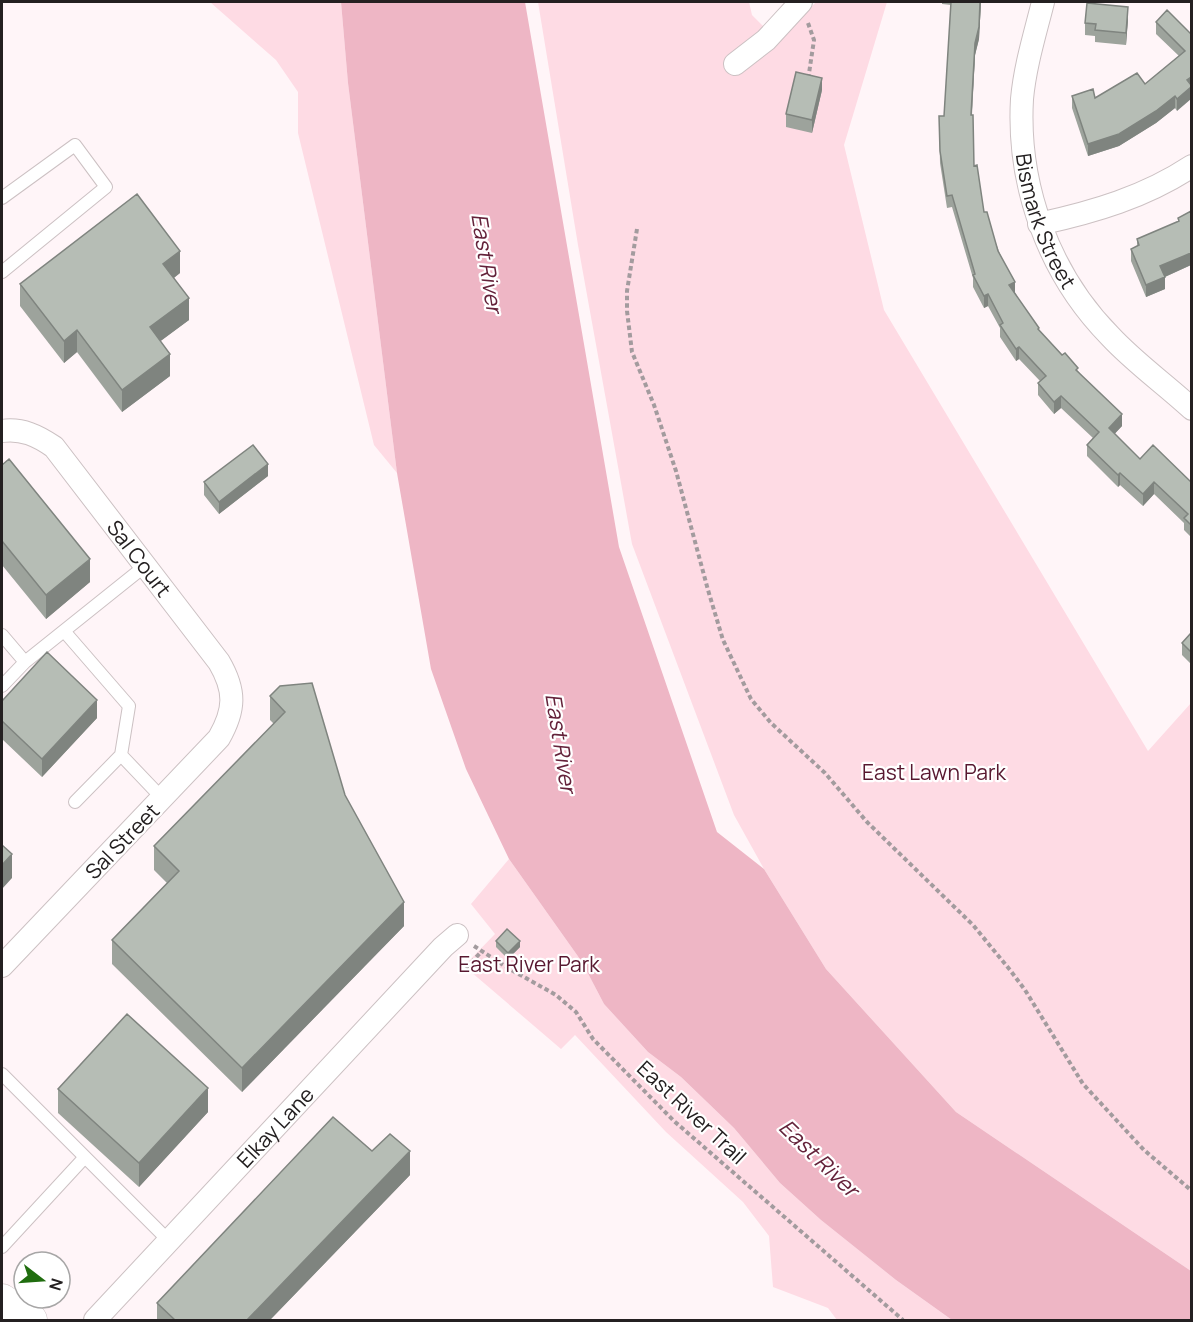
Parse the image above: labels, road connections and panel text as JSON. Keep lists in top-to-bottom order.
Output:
{
  "streets": {
    "street": [
      "Bismark Street",
      "Sal Court",
      "Sal Street",
      "Elkay Lane"
    ],
    "path": ["East River Trail"]
  },
  "crossings": [
    ["Sal Court", "Sal Street"],
    ["East River Trail", "Elkay Lane"]
  ],
  "water": ["East River"],
  "parks": ["East Lawn Park", "East River Park"],
  "north": "right"
}
